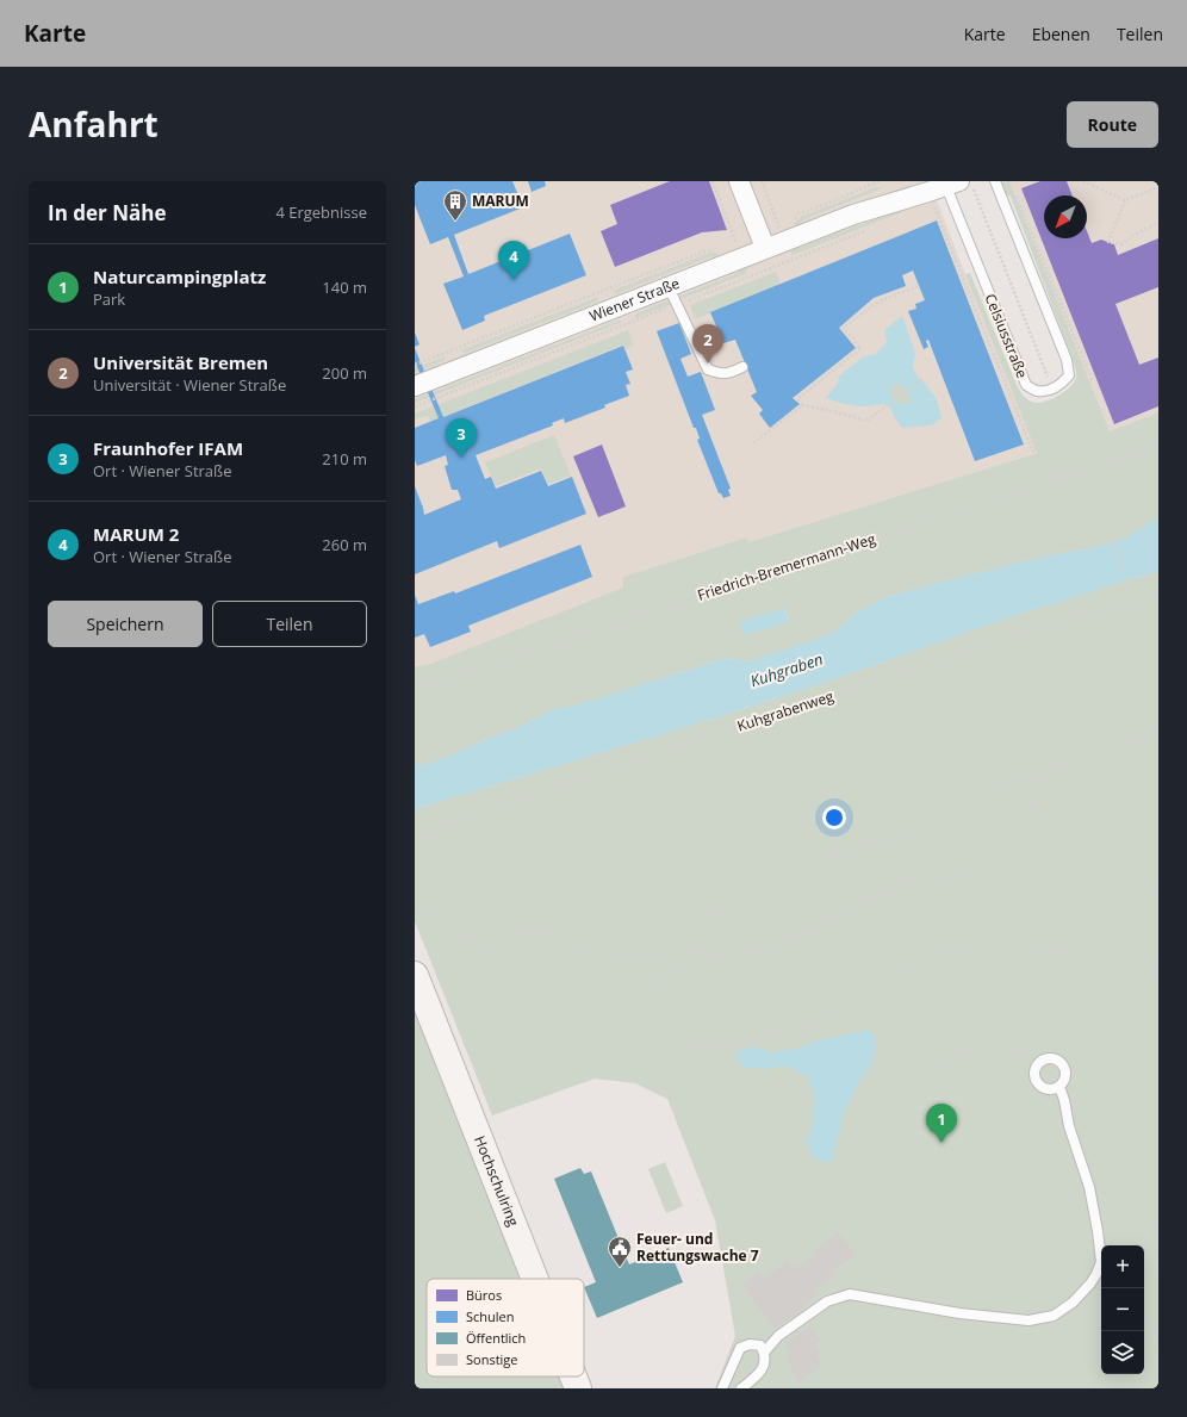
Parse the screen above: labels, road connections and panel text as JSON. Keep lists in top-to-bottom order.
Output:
{
  "streets": {
    "street": ["Wiener Straße", "Hochschulring"],
    "lane": ["Celsiusstraße"],
    "path": ["Friedrich-Bremermann-Weg", "Kuhgrabenweg"]
  },
  "crossings": [
    ["Wiener Straße", "Celsiusstraße"]
  ],
  "water": ["Kuhgraben"],
  "places": {
    "building": ["MARUM"],
    "public building": ["Feuer- und Rettungswache 7"]
  },
  "legend": [
    "Büros",
    "Schulen",
    "Öffentlich",
    "Sonstige"
  ],
  "north": "bottom left",
  "page": {
    "header": "Karte",
    "nav": ["Karte", "Ebenen", "Teilen"],
    "title": "Anfahrt",
    "buttons": [
      "Route",
      ["Speichern", "Teilen"]
    ],
    "heading": ["In der Nähe", "4 Ergebnisse"],
    "pins": [
      "4",
      "2",
      "3",
      "1"
    ],
    "list": [
      {
        "mark": "1",
        "name": "Naturcampingplatz",
        "note": "Park",
        "value": "140 m"
      },
      {
        "mark": "2",
        "name": "Universität Bremen",
        "note": "Universität · Wiener Straße",
        "value": "200 m"
      },
      {
        "mark": "3",
        "name": "Fraunhofer IFAM",
        "note": "Ort · Wiener Straße",
        "value": "210 m"
      },
      {
        "mark": "4",
        "name": "MARUM 2",
        "note": "Ort · Wiener Straße",
        "value": "260 m"
      }
    ],
    "map_buttons": ["+", "−"]
  }
}
